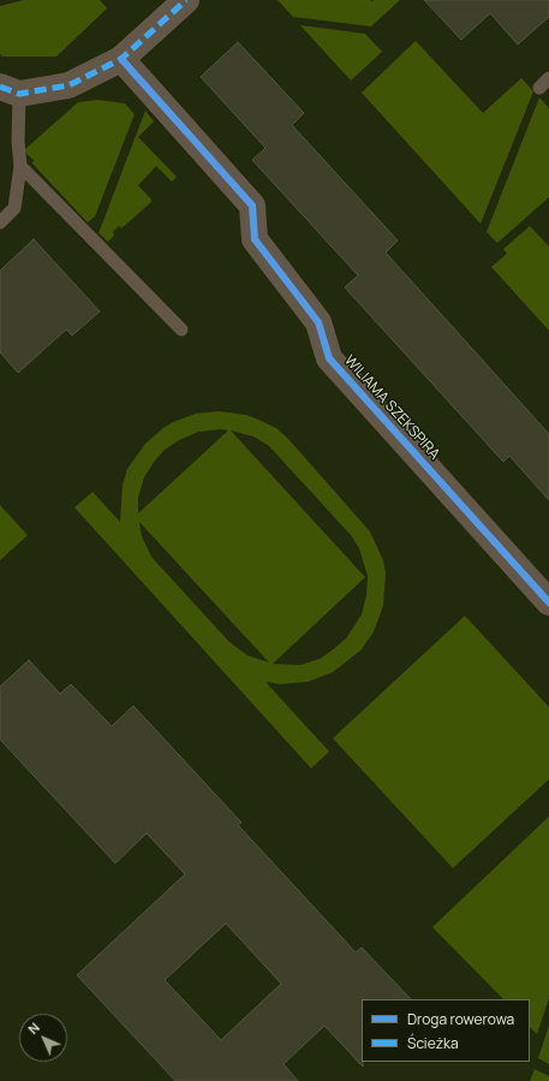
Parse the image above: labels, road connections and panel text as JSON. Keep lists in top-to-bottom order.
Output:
{
  "streets": {
    "street": ["WILIAMA SZEKSPIRA"]
  },
  "legend": ["Droga rowerowa", "Ścieżka"],
  "north": "top left"
}
